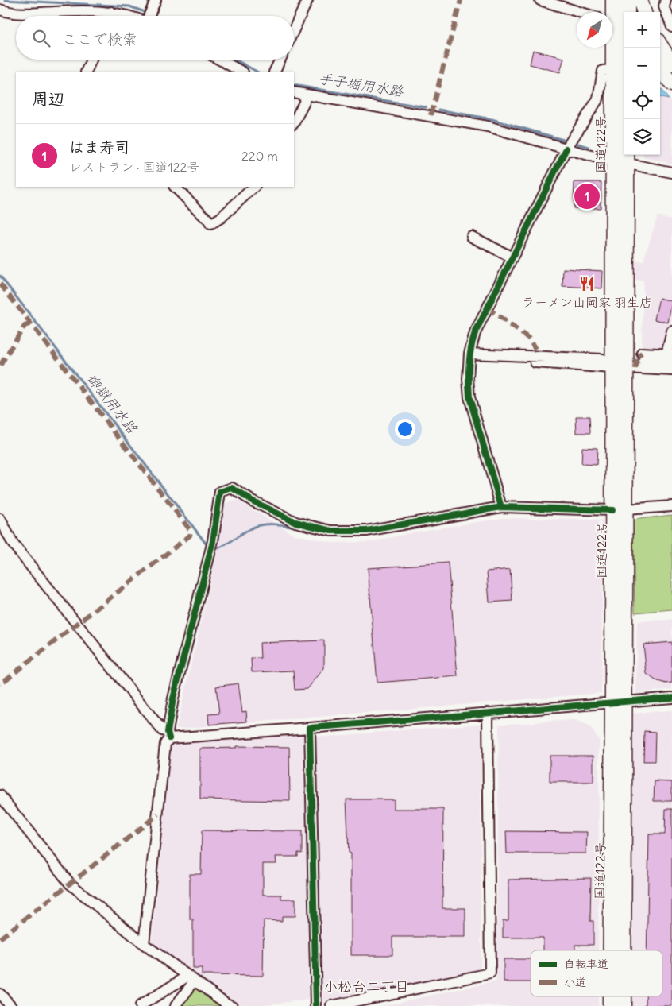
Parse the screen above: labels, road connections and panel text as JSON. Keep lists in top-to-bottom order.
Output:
{
  "streets": {
    "highway": ["国道122号"]
  },
  "districts": ["小松台二丁目"],
  "water": ["手子堀用水路", "御獄用水路"],
  "places": {
    "restaurant": ["ラーメン山岡家 羽生店"]
  },
  "legend": ["自転車道", "小道"],
  "north": "bottom left",
  "page": {
    "map_buttons": ["+", "−"],
    "search": "ここで検索",
    "heading": "周辺",
    "list": [
      {
        "mark": "1",
        "name": "はま寿司",
        "note": "レストラン · 国道122号",
        "value": "220 m"
      }
    ],
    "pins": "1"
  }
}
